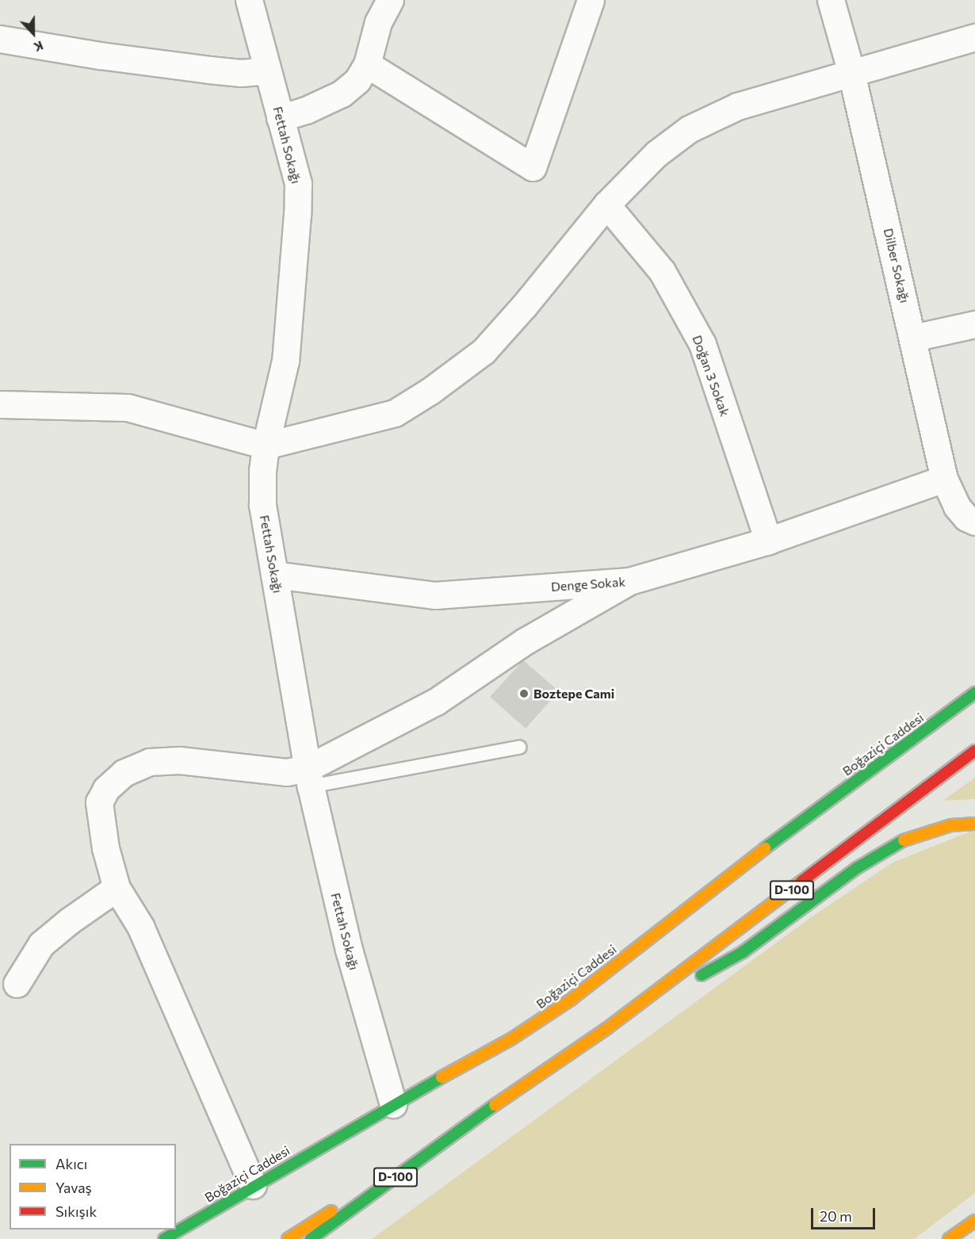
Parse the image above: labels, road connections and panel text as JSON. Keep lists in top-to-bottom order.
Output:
{
  "streets": {
    "main road": ["Boğaziçi Caddesi", "D-100"],
    "street": [
      "Fettah Sokağı",
      "Dilber Sokağı",
      "Doğan 3 Sokak",
      "Denge Sokak"
    ]
  },
  "crossings": [
    ["Fettah Sokağı", "Denge Sokak"],
    ["Fettah Sokağı", "Boğaziçi Caddesi"],
    ["Dilber Sokağı", "Denge Sokak"],
    ["Doğan 3 Sokak", "Denge Sokak"]
  ],
  "places": ["Boztepe Cami"],
  "legend": ["Akıcı", "Yavaş", "Sıkışık"],
  "scale_bar": "20 m",
  "north": "bottom"
}
